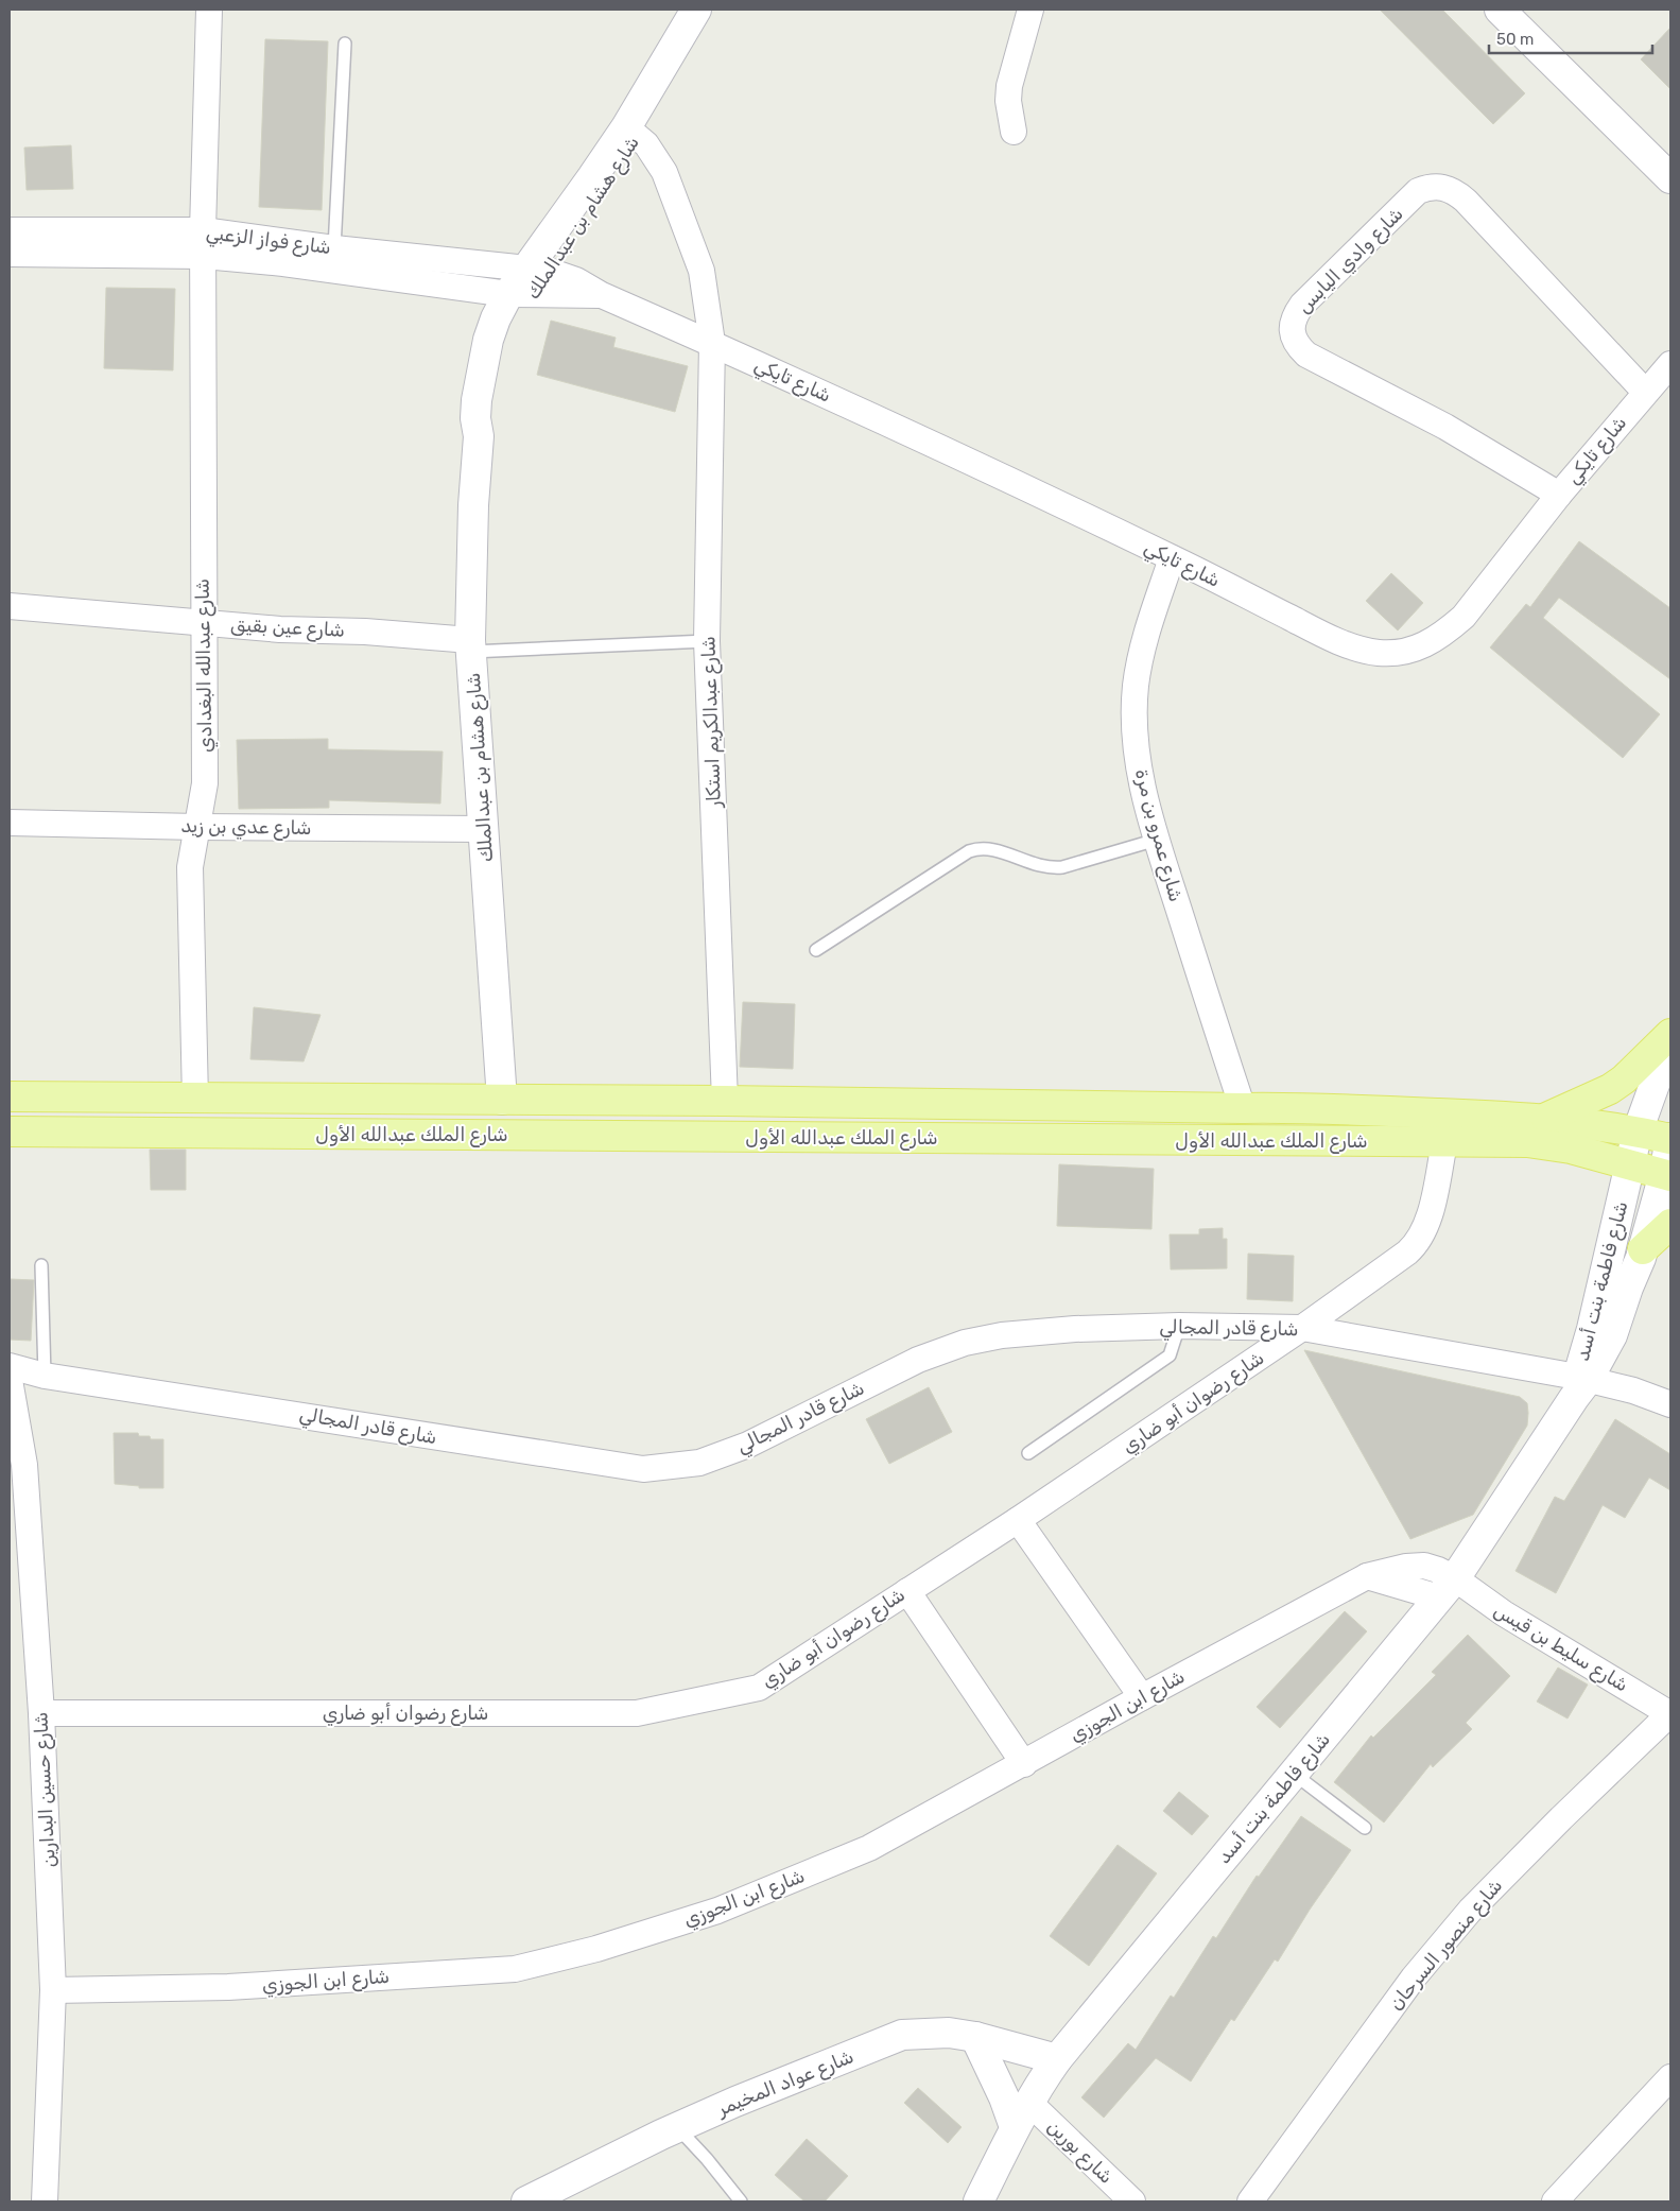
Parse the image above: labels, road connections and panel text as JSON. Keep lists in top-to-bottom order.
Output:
{
  "streets": {
    "main road": ["شارع الملك عبدالله الأول"],
    "street": [
      "شارع هشام بن عبدالملك",
      "شارع فواز الزعبي",
      "شارع وادي اليابس",
      "شارع تايكي",
      "شارع عين بقيق",
      "شارع عبدالله البغدادي",
      "شارع عبدالكريم استكار",
      "شارع عدي بن زيد",
      "شارع عمرو بن مرة",
      "شارع فاطمة بنت أسد",
      "شارع قادر المجالي",
      "شارع رضوان أبو ضاري",
      "شارع سليط بن قيس",
      "شارع ابن الجوزي",
      "شارع حسين البدارين",
      "شارع منصور السرحان",
      "شارع عواد المخيمر",
      "شارع بورين"
    ]
  },
  "crossings": [
    ["شارع هشام بن عبدالملك", "شارع فواز الزعبي"],
    ["شارع هشام بن عبدالملك", "شارع تايكي"],
    ["شارع هشام بن عبدالملك", "شارع عين بقيق"],
    ["شارع هشام بن عبدالملك", "شارع عبدالكريم استكار"],
    ["شارع هشام بن عبدالملك", "شارع عدي بن زيد"],
    ["شارع هشام بن عبدالملك", "شارع الملك عبدالله الأول"],
    ["شارع فواز الزعبي", "شارع تايكي"],
    ["شارع فواز الزعبي", "شارع عبدالله البغدادي"],
    ["شارع وادي اليابس", "شارع تايكي"],
    ["شارع تايكي", "شارع عبدالكريم استكار"],
    ["شارع تايكي", "شارع عمرو بن مرة"],
    ["شارع عين بقيق", "شارع عبدالله البغدادي"],
    ["شارع عبدالله البغدادي", "شارع عدي بن زيد"],
    ["شارع عبدالله البغدادي", "شارع الملك عبدالله الأول"],
    ["شارع عبدالكريم استكار", "شارع الملك عبدالله الأول"],
    ["شارع عمرو بن مرة", "شارع الملك عبدالله الأول"],
    ["شارع الملك عبدالله الأول", "شارع فاطمة بنت أسد"],
    ["شارع الملك عبدالله الأول", "شارع رضوان أبو ضاري"],
    ["شارع فاطمة بنت أسد", "شارع قادر المجالي"],
    ["شارع فاطمة بنت أسد", "شارع سليط بن قيس"],
    ["شارع فاطمة بنت أسد", "شارع ابن الجوزي"],
    ["شارع فاطمة بنت أسد", "شارع عواد المخيمر"],
    ["شارع فاطمة بنت أسد", "شارع بورين"],
    ["شارع قادر المجالي", "شارع رضوان أبو ضاري"],
    ["شارع رضوان أبو ضاري", "شارع حسين البدارين"],
    ["شارع سليط بن قيس", "شارع ابن الجوزي"],
    ["شارع سليط بن قيس", "شارع منصور السرحان"],
    ["شارع ابن الجوزي", "شارع حسين البدارين"]
  ],
  "scale_bar": "50 m"
}
